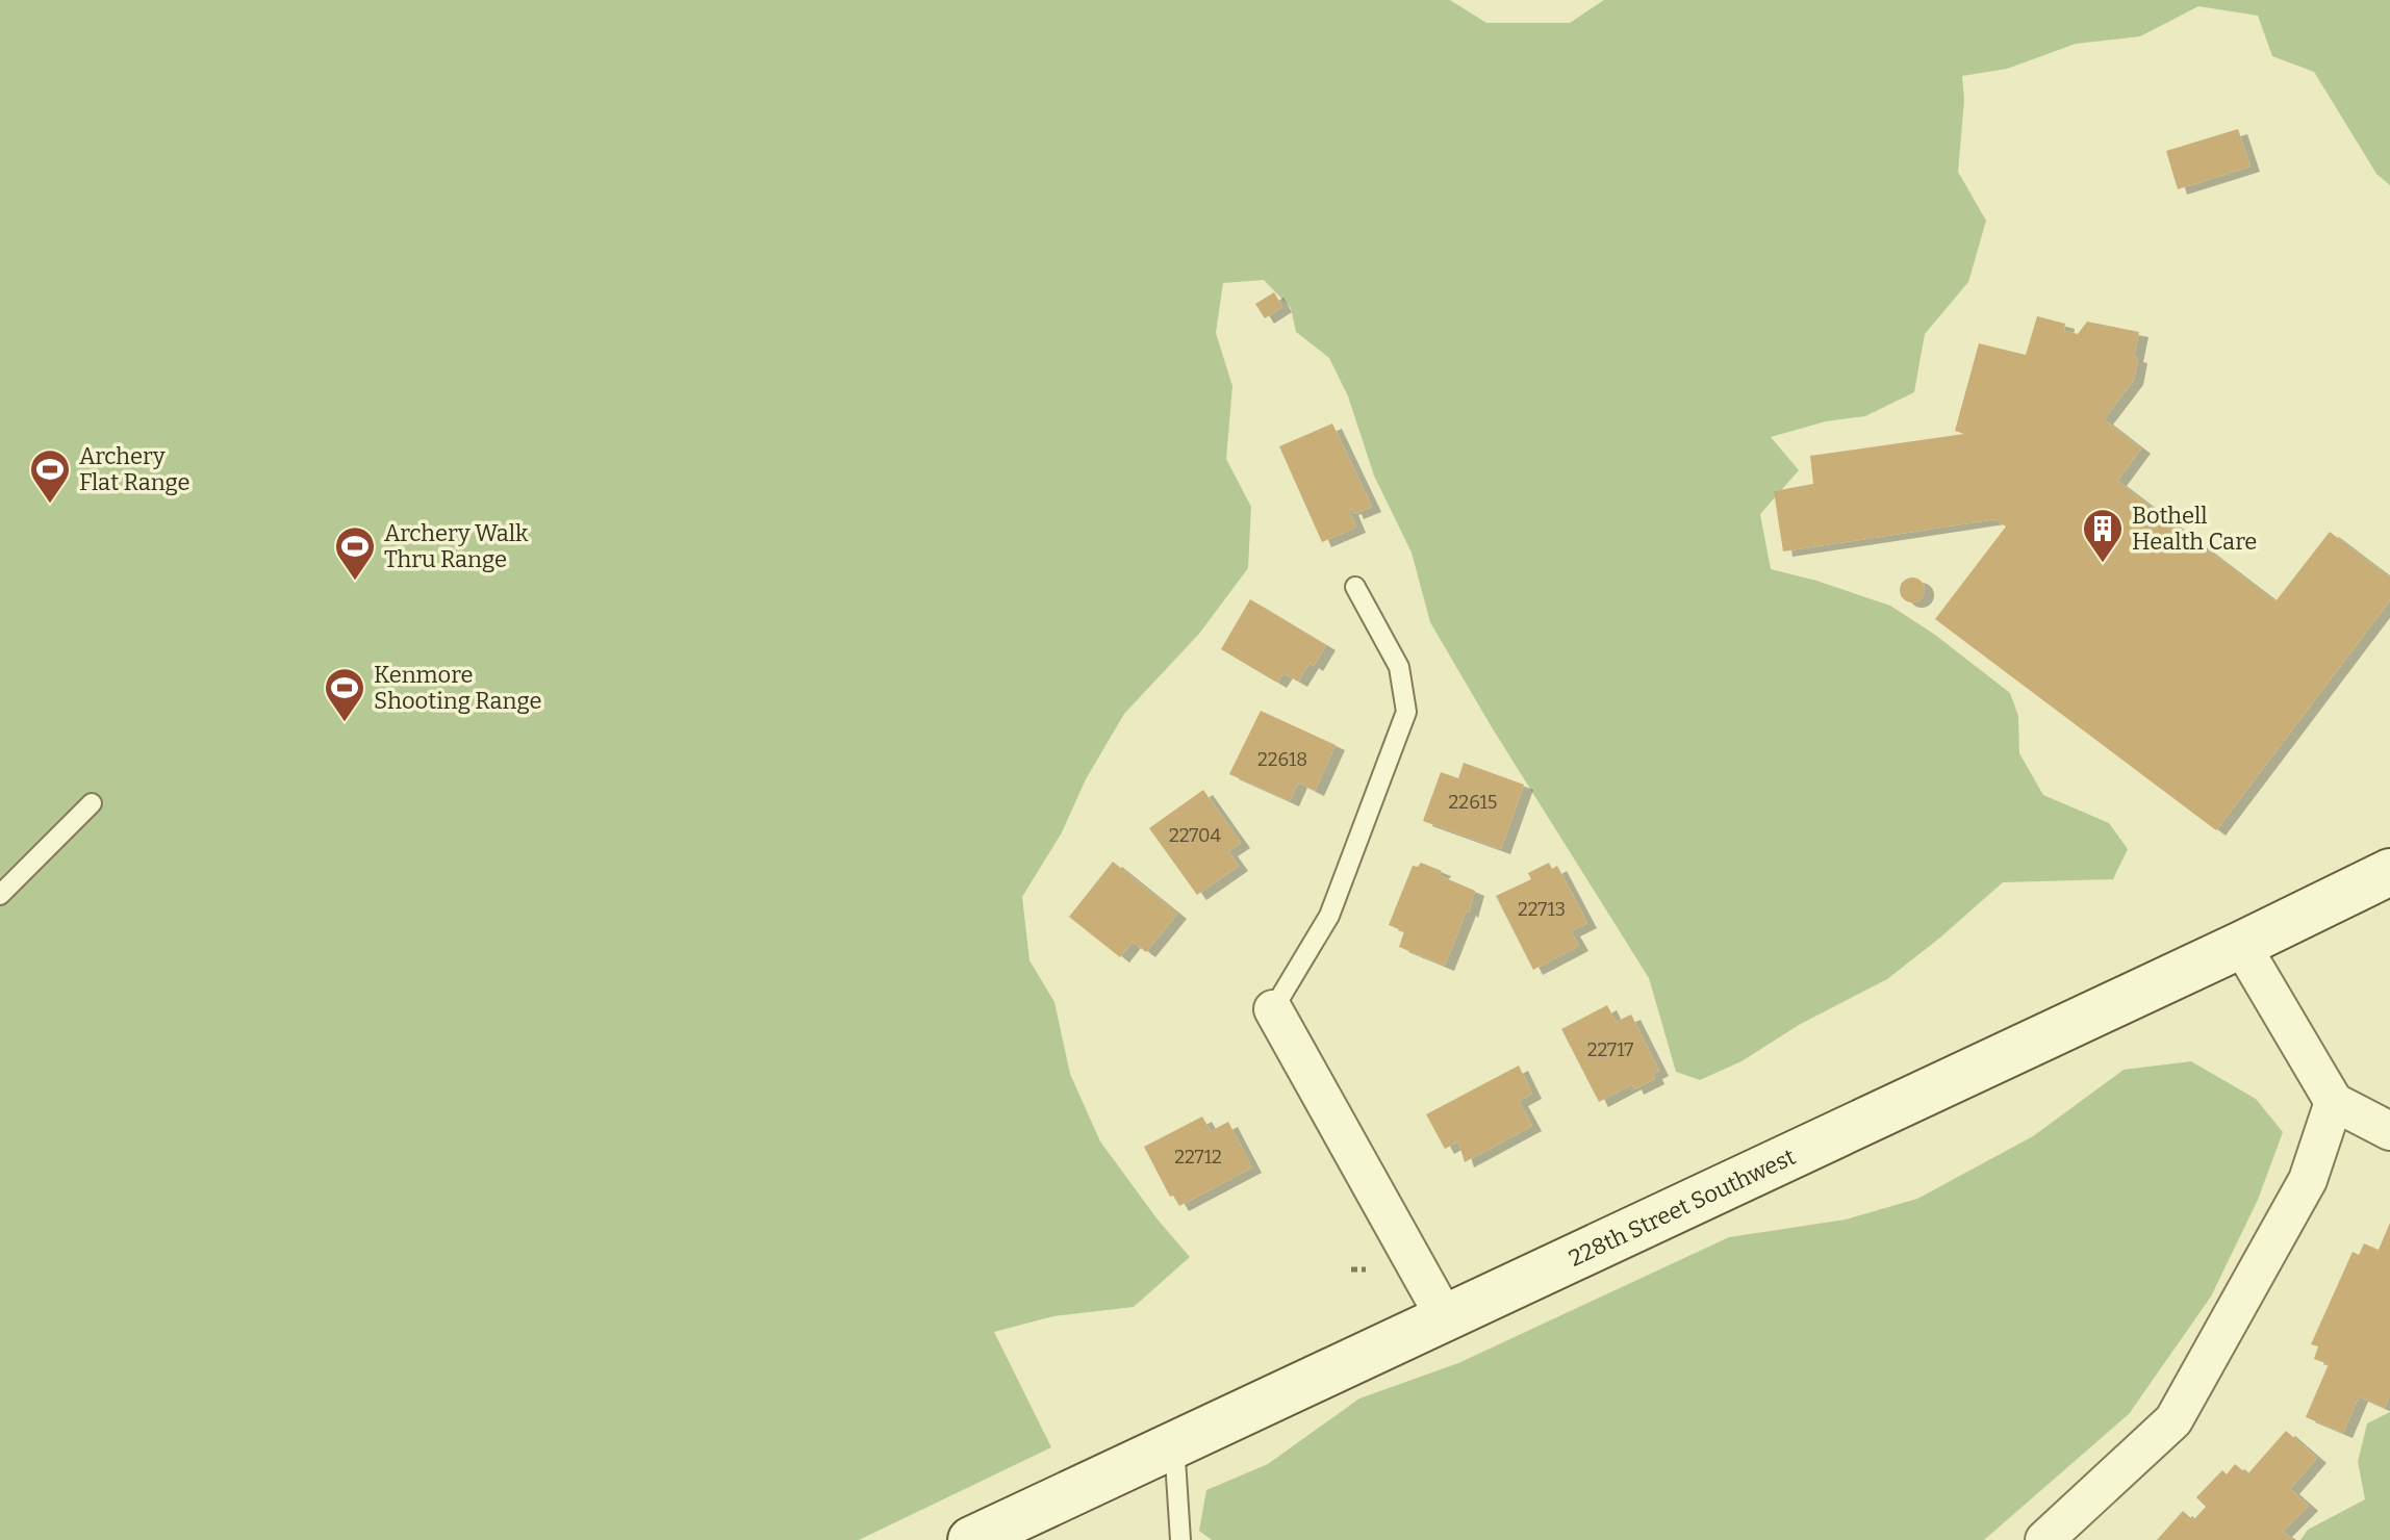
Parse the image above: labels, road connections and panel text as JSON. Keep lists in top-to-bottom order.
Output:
{
  "streets": {
    "main road": ["228th Street Southwest"]
  },
  "places": {
    "sports": ["Archery Flat Range", "Archery Walk Thru Range", "Kenmore Shooting Range"],
    "building": ["Bothell Health Care"]
  },
  "house_numbers": [
    "22618",
    "22615",
    "22704",
    "22713",
    "22717",
    "22712"
  ]
}
